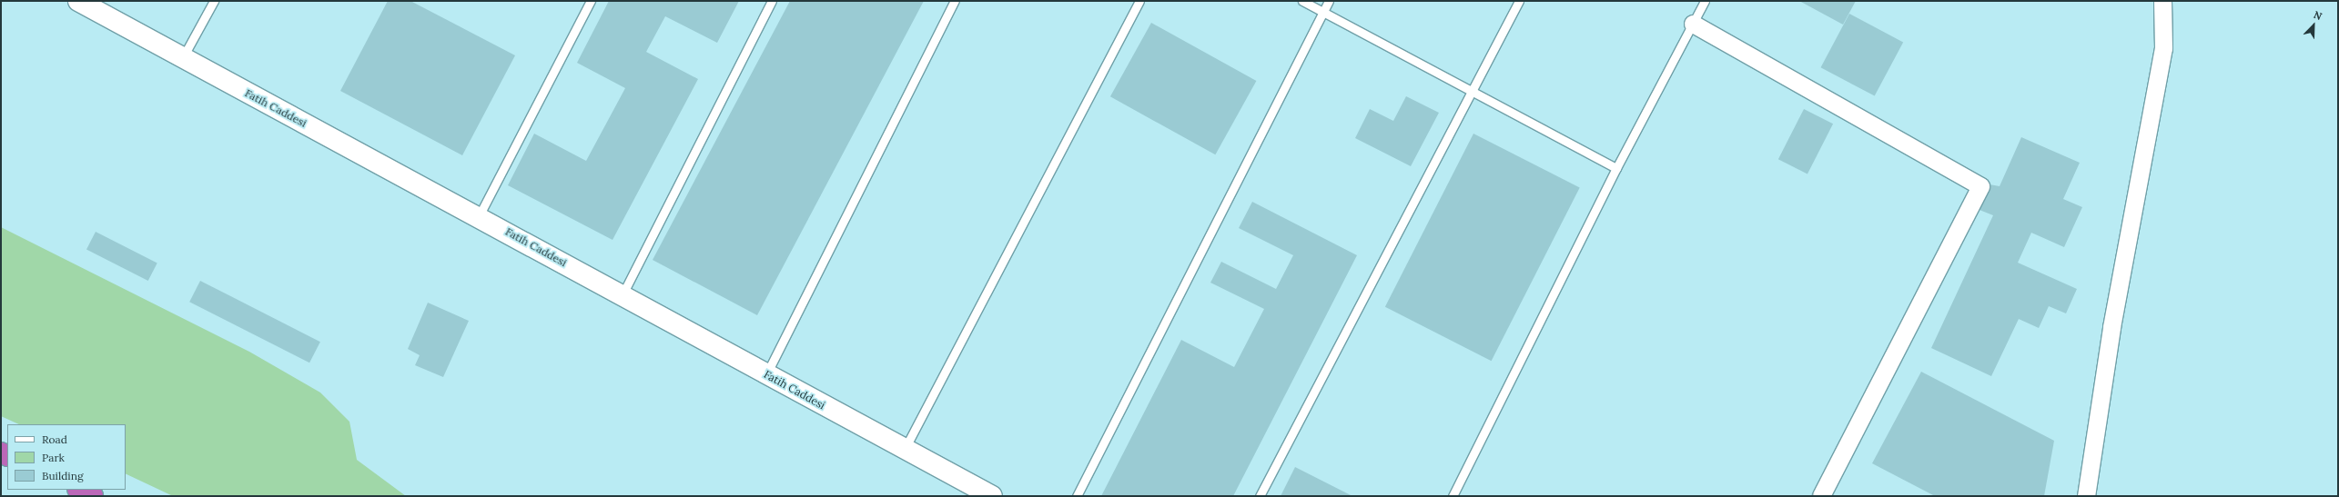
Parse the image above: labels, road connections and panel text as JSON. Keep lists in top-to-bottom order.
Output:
{
  "streets": {
    "street": ["Fatih Caddesi"]
  },
  "legend": ["Road", "Park", "Building"],
  "north": "top right"
}
